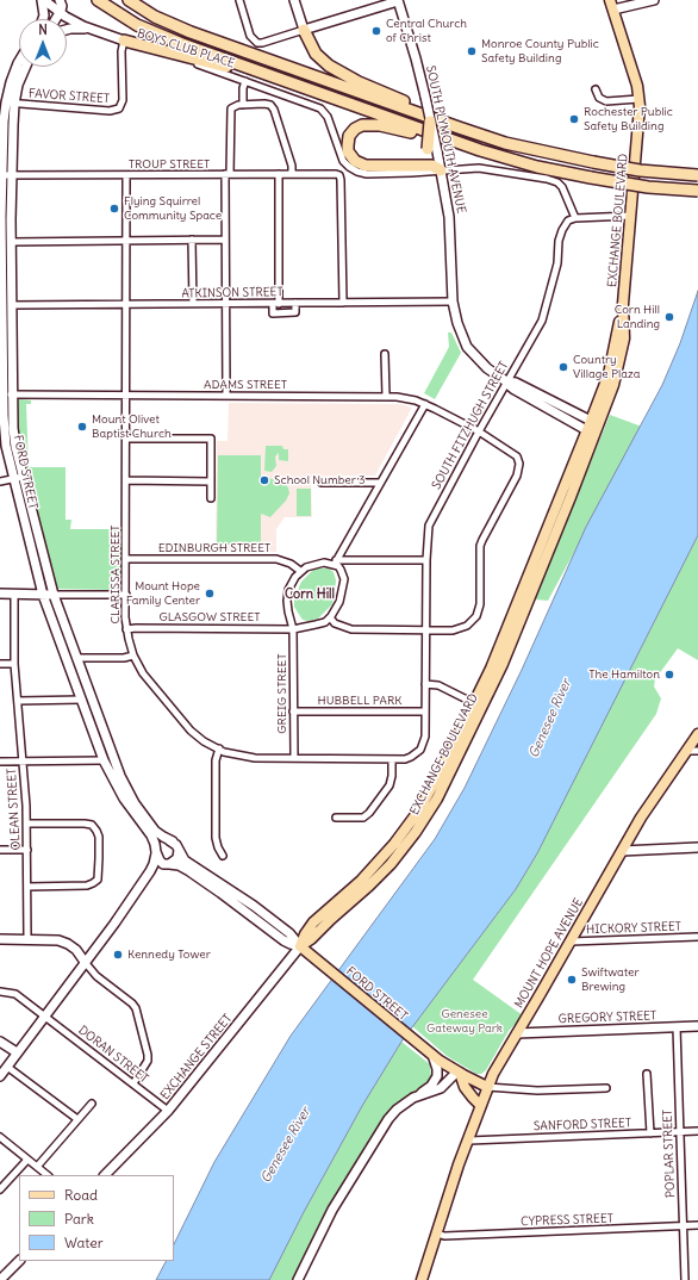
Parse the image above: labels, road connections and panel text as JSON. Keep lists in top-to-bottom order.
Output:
{
  "streets": {
    "main road": [
      "BOYS CLUB PLACE",
      "SOUTH PLYMOUTH AVENUE",
      "EXCHANGE BOULEVARD",
      "FORD STREET",
      "MOUNT HOPE AVENUE",
      "GREGORY STREET",
      "EXCHANGE STREET"
    ],
    "street": [
      "FAVOR STREET",
      "TROUP STREET",
      "ATKINSON STREET",
      "ADAMS STREET",
      "SOUTH FITZHUGH STREET",
      "EDINBURGH STREET",
      "CLARISSA STREET",
      "GLASGOW STREET",
      "GREIG STREET",
      "HUBBELL PARK",
      "OLEAN STREET",
      "HICKORY STREET",
      "DORAN STREET",
      "SANFORD STREET",
      "POPLAR STREET",
      "CYPRESS STREET"
    ]
  },
  "crossings": [
    ["BOYS CLUB PLACE", "FAVOR STREET"],
    ["BOYS CLUB PLACE", "SOUTH PLYMOUTH AVENUE"],
    ["FAVOR STREET", "FORD STREET"],
    ["SOUTH PLYMOUTH AVENUE", "EXCHANGE BOULEVARD"],
    ["SOUTH PLYMOUTH AVENUE", "ATKINSON STREET"],
    ["SOUTH PLYMOUTH AVENUE", "SOUTH FITZHUGH STREET"],
    ["TROUP STREET", "ATKINSON STREET"],
    ["TROUP STREET", "FORD STREET"],
    ["TROUP STREET", "CLARISSA STREET"],
    ["EXCHANGE BOULEVARD", "FORD STREET"],
    ["EXCHANGE BOULEVARD", "EXCHANGE STREET"],
    ["ATKINSON STREET", "FORD STREET"],
    ["ATKINSON STREET", "CLARISSA STREET"],
    ["ADAMS STREET", "SOUTH FITZHUGH STREET"],
    ["ADAMS STREET", "FORD STREET"],
    ["ADAMS STREET", "CLARISSA STREET"],
    ["SOUTH FITZHUGH STREET", "CLARISSA STREET"],
    ["SOUTH FITZHUGH STREET", "HUBBELL PARK"],
    ["FORD STREET", "MOUNT HOPE AVENUE"],
    ["FORD STREET", "EXCHANGE STREET"],
    ["EDINBURGH STREET", "CLARISSA STREET"],
    ["EDINBURGH STREET", "GLASGOW STREET"],
    ["EDINBURGH STREET", "GREIG STREET"],
    ["CLARISSA STREET", "GLASGOW STREET"],
    ["CLARISSA STREET", "GREIG STREET"],
    ["CLARISSA STREET", "HUBBELL PARK"],
    ["GLASGOW STREET", "GREIG STREET"],
    ["GREIG STREET", "HUBBELL PARK"],
    ["HICKORY STREET", "MOUNT HOPE AVENUE"],
    ["MOUNT HOPE AVENUE", "GREGORY STREET"],
    ["MOUNT HOPE AVENUE", "SANFORD STREET"],
    ["MOUNT HOPE AVENUE", "CYPRESS STREET"],
    ["GREGORY STREET", "POPLAR STREET"],
    ["DORAN STREET", "EXCHANGE STREET"],
    ["SANFORD STREET", "POPLAR STREET"],
    ["POPLAR STREET", "CYPRESS STREET"]
  ],
  "districts": ["Corn Hill"],
  "water": ["Genesee River"],
  "parks": ["Genesee Gateway Park"],
  "places": [
    "Central Church of Christ",
    "Monroe County Public Safety Building",
    "Rochester Public Safety Building",
    "Flying Squirrel Community Space",
    "Corn Hill Landing",
    "Country Village Plaza",
    "Mount Olivet Baptist Church",
    "School Number 3",
    "Mount Hope Family Center",
    "The Hamilton",
    "Kennedy Tower",
    "Swiftwater Brewing"
  ],
  "legend": ["Road", "Park", "Water"],
  "north": "top"
}
